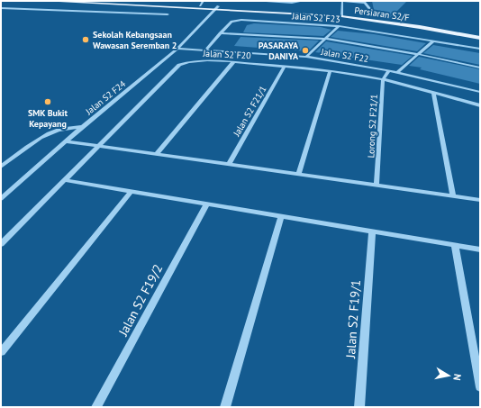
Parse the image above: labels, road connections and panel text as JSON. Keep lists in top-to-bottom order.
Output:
{
  "streets": {
    "main road": ["Persiaran S2/F"],
    "street": [
      "Jalan S2 F23",
      "Jalan S2 F20",
      "Jalan S2 F22",
      "Jalan S2 F24",
      "Jalan S2 F21/1",
      "Lorong S2 F21/1",
      "Jalan S2 F19/2",
      "Jalan S2 F19/1"
    ]
  },
  "crossings": [
    ["Persiaran S2/F", "Jalan S2 F24"],
    ["Jalan S2 F23", "Jalan S2 F22"],
    ["Jalan S2 F20", "Jalan S2 F21/1"],
    ["Jalan S2 F20", "Lorong S2 F21/1"],
    ["Jalan S2 F22", "Jalan S2 F24"],
    ["Jalan S2 F22", "Lorong S2 F21/1"]
  ],
  "places": ["Sekolah Kebangsaan Wawasan Seremban 2", "PASARAYA DANIYA", "SMK Bukit Kepayang"],
  "north": "right"
}
